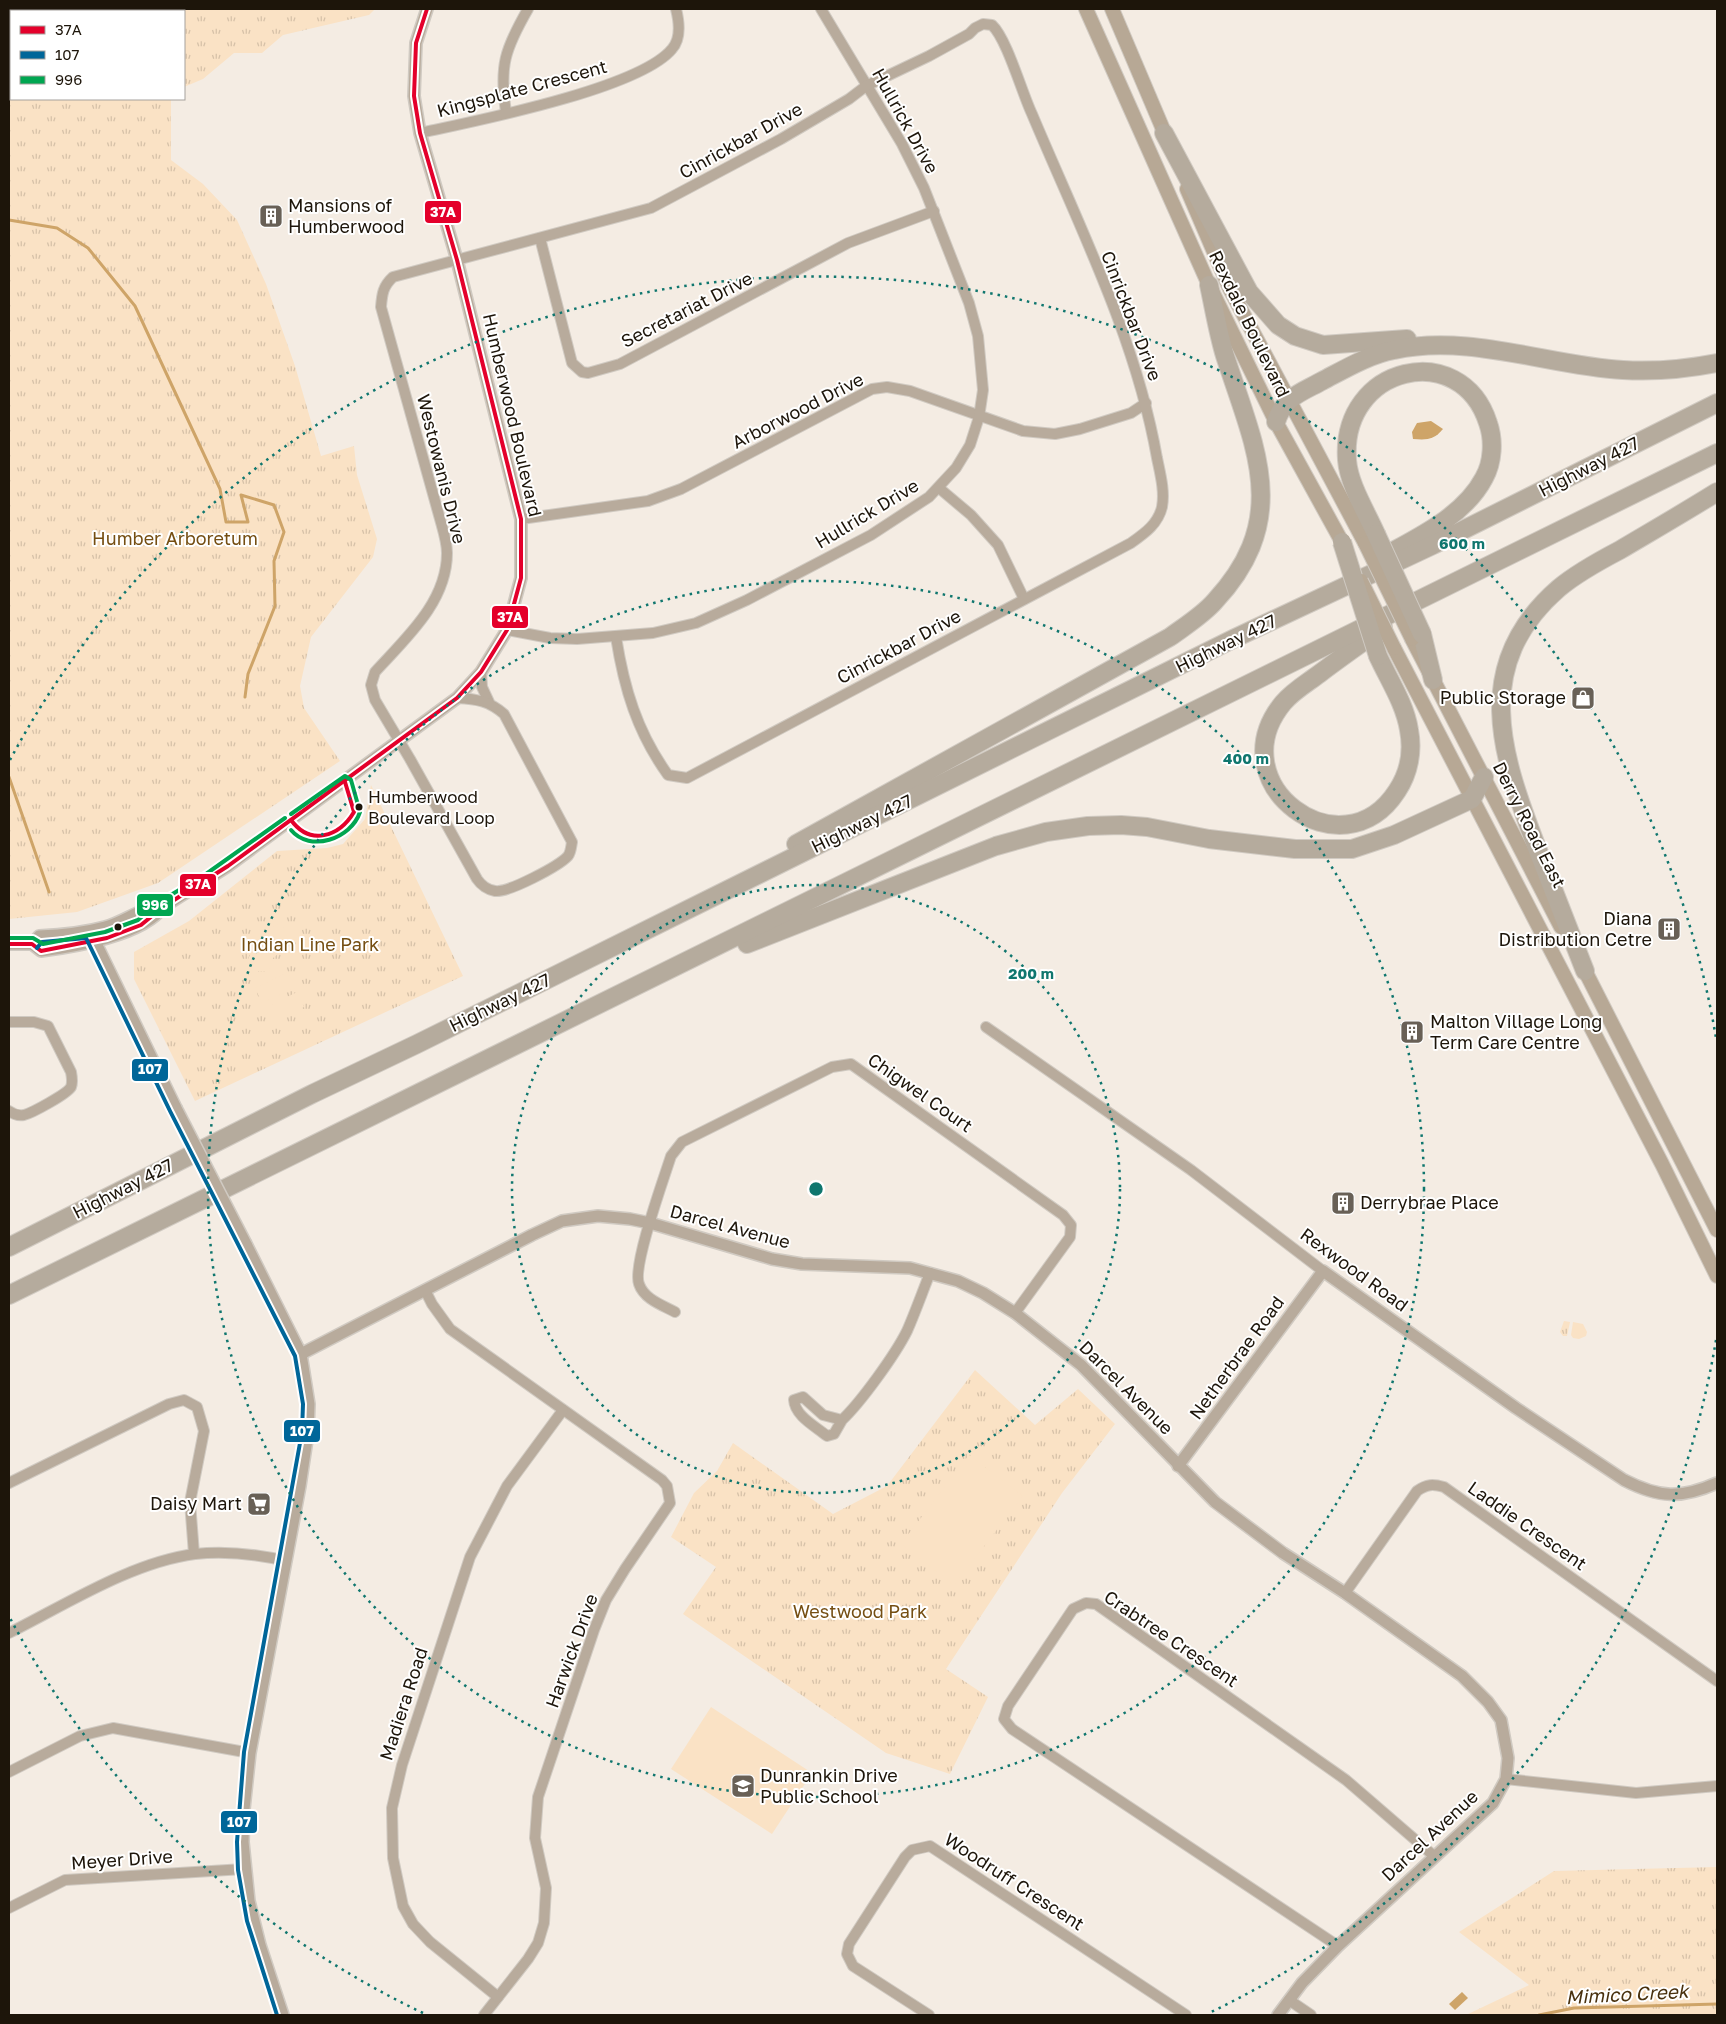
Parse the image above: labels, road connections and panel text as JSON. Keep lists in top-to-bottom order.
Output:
{
  "streets": {
    "highway": ["Highway 427"],
    "main road": ["Rexdale Boulevard", "Derry Road East"],
    "street": [
      "Kingsplate Crescent",
      "Hullrick Drive",
      "Cinrickbar Drive",
      "Secretariat Drive",
      "Arborwood Drive",
      "Humberwood Boulevard",
      "Westowanis Drive",
      "Chigwel Court",
      "Darcel Avenue",
      "Rexwood Road",
      "Netherbrae Road",
      "Laddie Crescent",
      "Crabtree Crescent",
      "Harwick Drive",
      "Madiera Road",
      "Meyer Drive",
      "Woodruff Crescent"
    ]
  },
  "crossings": [
    ["Kingsplate Crescent", "Humberwood Boulevard"],
    ["Hullrick Drive", "Cinrickbar Drive"],
    ["Hullrick Drive", "Secretariat Drive"],
    ["Hullrick Drive", "Arborwood Drive"],
    ["Hullrick Drive", "Humberwood Boulevard"],
    ["Cinrickbar Drive", "Secretariat Drive"],
    ["Cinrickbar Drive", "Arborwood Drive"],
    ["Cinrickbar Drive", "Humberwood Boulevard"],
    ["Cinrickbar Drive", "Westowanis Drive"],
    ["Arborwood Drive", "Humberwood Boulevard"],
    ["Humberwood Boulevard", "Westowanis Drive"],
    ["Chigwel Court", "Darcel Avenue"],
    ["Darcel Avenue", "Netherbrae Road"],
    ["Darcel Avenue", "Laddie Crescent"],
    ["Darcel Avenue", "Crabtree Crescent"],
    ["Darcel Avenue", "Harwick Drive"],
    ["Rexwood Road", "Netherbrae Road"],
    ["Harwick Drive", "Madiera Road"]
  ],
  "water": ["Mimico Creek"],
  "parks": ["Humber Arboretum", "Indian Line Park", "Westwood Park"],
  "places": {
    "building": [
      "Mansions of Humberwood",
      "Diana Distribution Cetre",
      "Malton Village Long Term Care Centre",
      "Derrybrae Place"
    ],
    "shop": ["Public Storage"],
    "other": ["Humberwood Boulevard Loop"],
    "supermarket": ["Daisy Mart"],
    "school or university": ["Dunrankin Drive Public School"]
  },
  "lines": ["transit line 37A", "transit line 996", "transit line 107"],
  "legend": ["37A", "107", "996"],
  "rings": ["600 m", "400 m", "200 m"]
}
